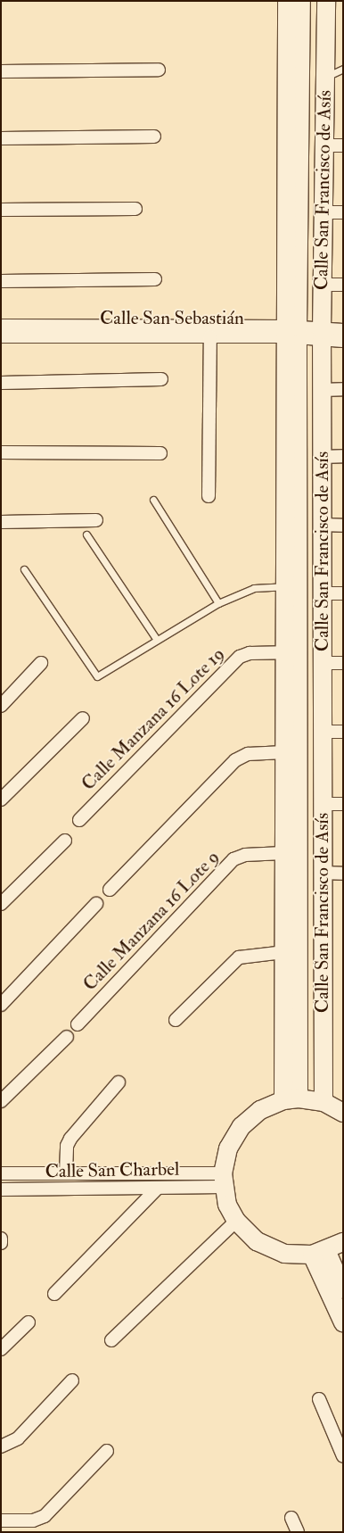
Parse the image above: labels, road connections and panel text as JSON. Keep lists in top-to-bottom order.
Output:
{
  "streets": {
    "street": [
      "Calle San Francisco de Asís",
      "Calle San Sebastián",
      "Calle Manzana 16 Lote 19",
      "Calle Manzana 16 Lote 9",
      "Calle San Charbel"
    ]
  },
  "crossings": [
    ["Calle San Francisco de Asís", "Calle San Sebastián"],
    ["Calle San Francisco de Asís", "Calle Manzana 16 Lote 19"],
    ["Calle San Francisco de Asís", "Calle Manzana 16 Lote 9"]
  ]
}
